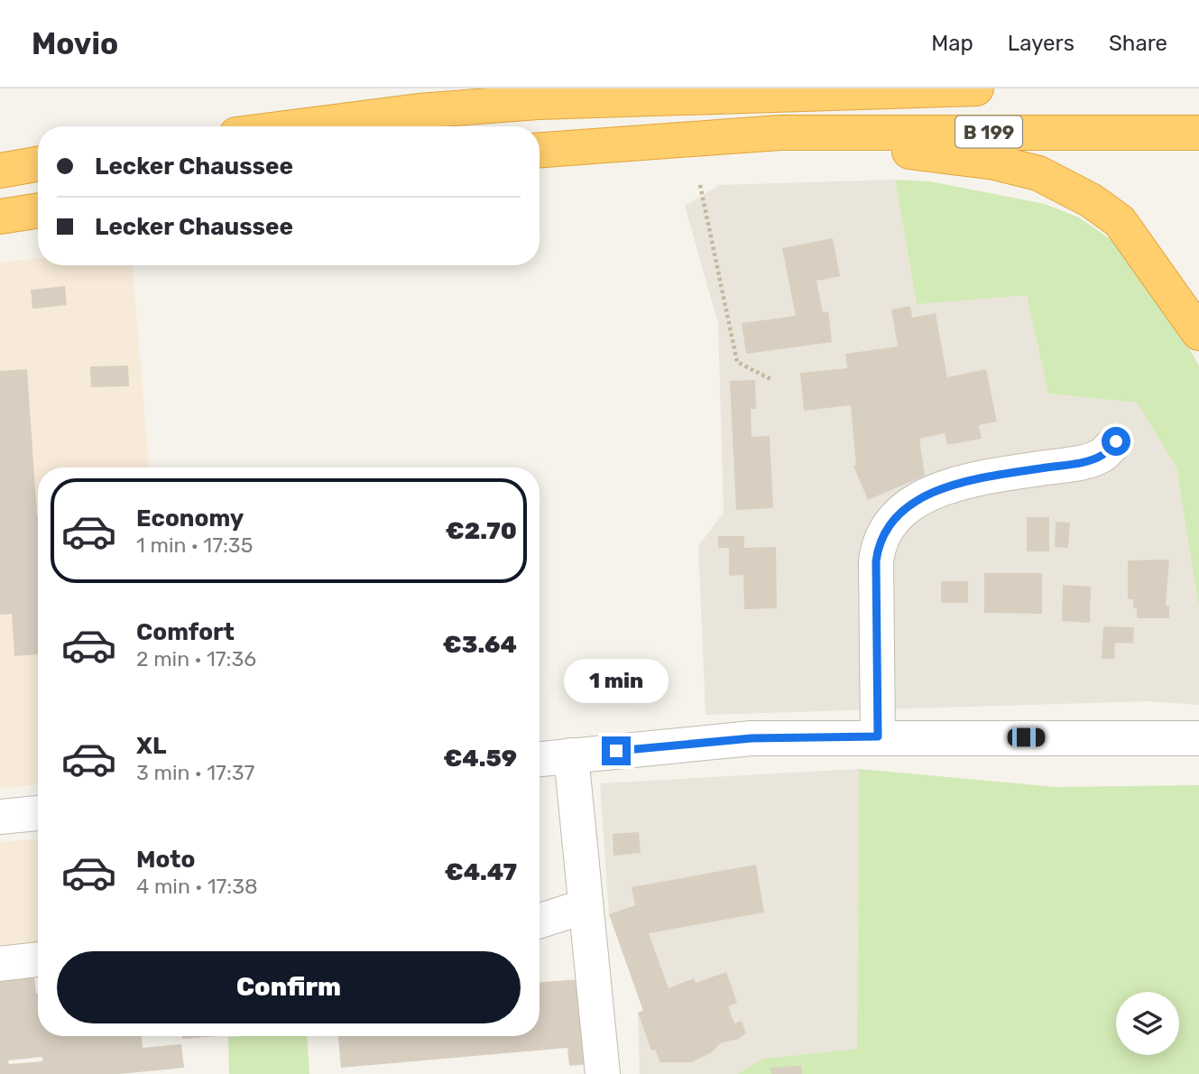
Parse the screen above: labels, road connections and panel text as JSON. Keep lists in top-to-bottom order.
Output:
{
  "streets": {
    "highway": ["B 199"]
  },
  "page": {
    "header": "Movio",
    "nav": ["Map", "Layers", "Share"],
    "banner": ["Lecker Chaussee", "Lecker Chaussee"],
    "list": [
      {
        "name": "Economy",
        "note": "1 min · 17:35",
        "value": "€2.70"
      },
      {
        "name": "Comfort",
        "note": "2 min · 17:36",
        "value": "€3.64"
      },
      {
        "name": "XL",
        "note": "3 min · 17:37",
        "value": "€4.59"
      },
      {
        "name": "Moto",
        "note": "4 min · 17:38",
        "value": "€4.47"
      }
    ],
    "bubble": "1 min",
    "buttons": "Confirm"
  }
}
